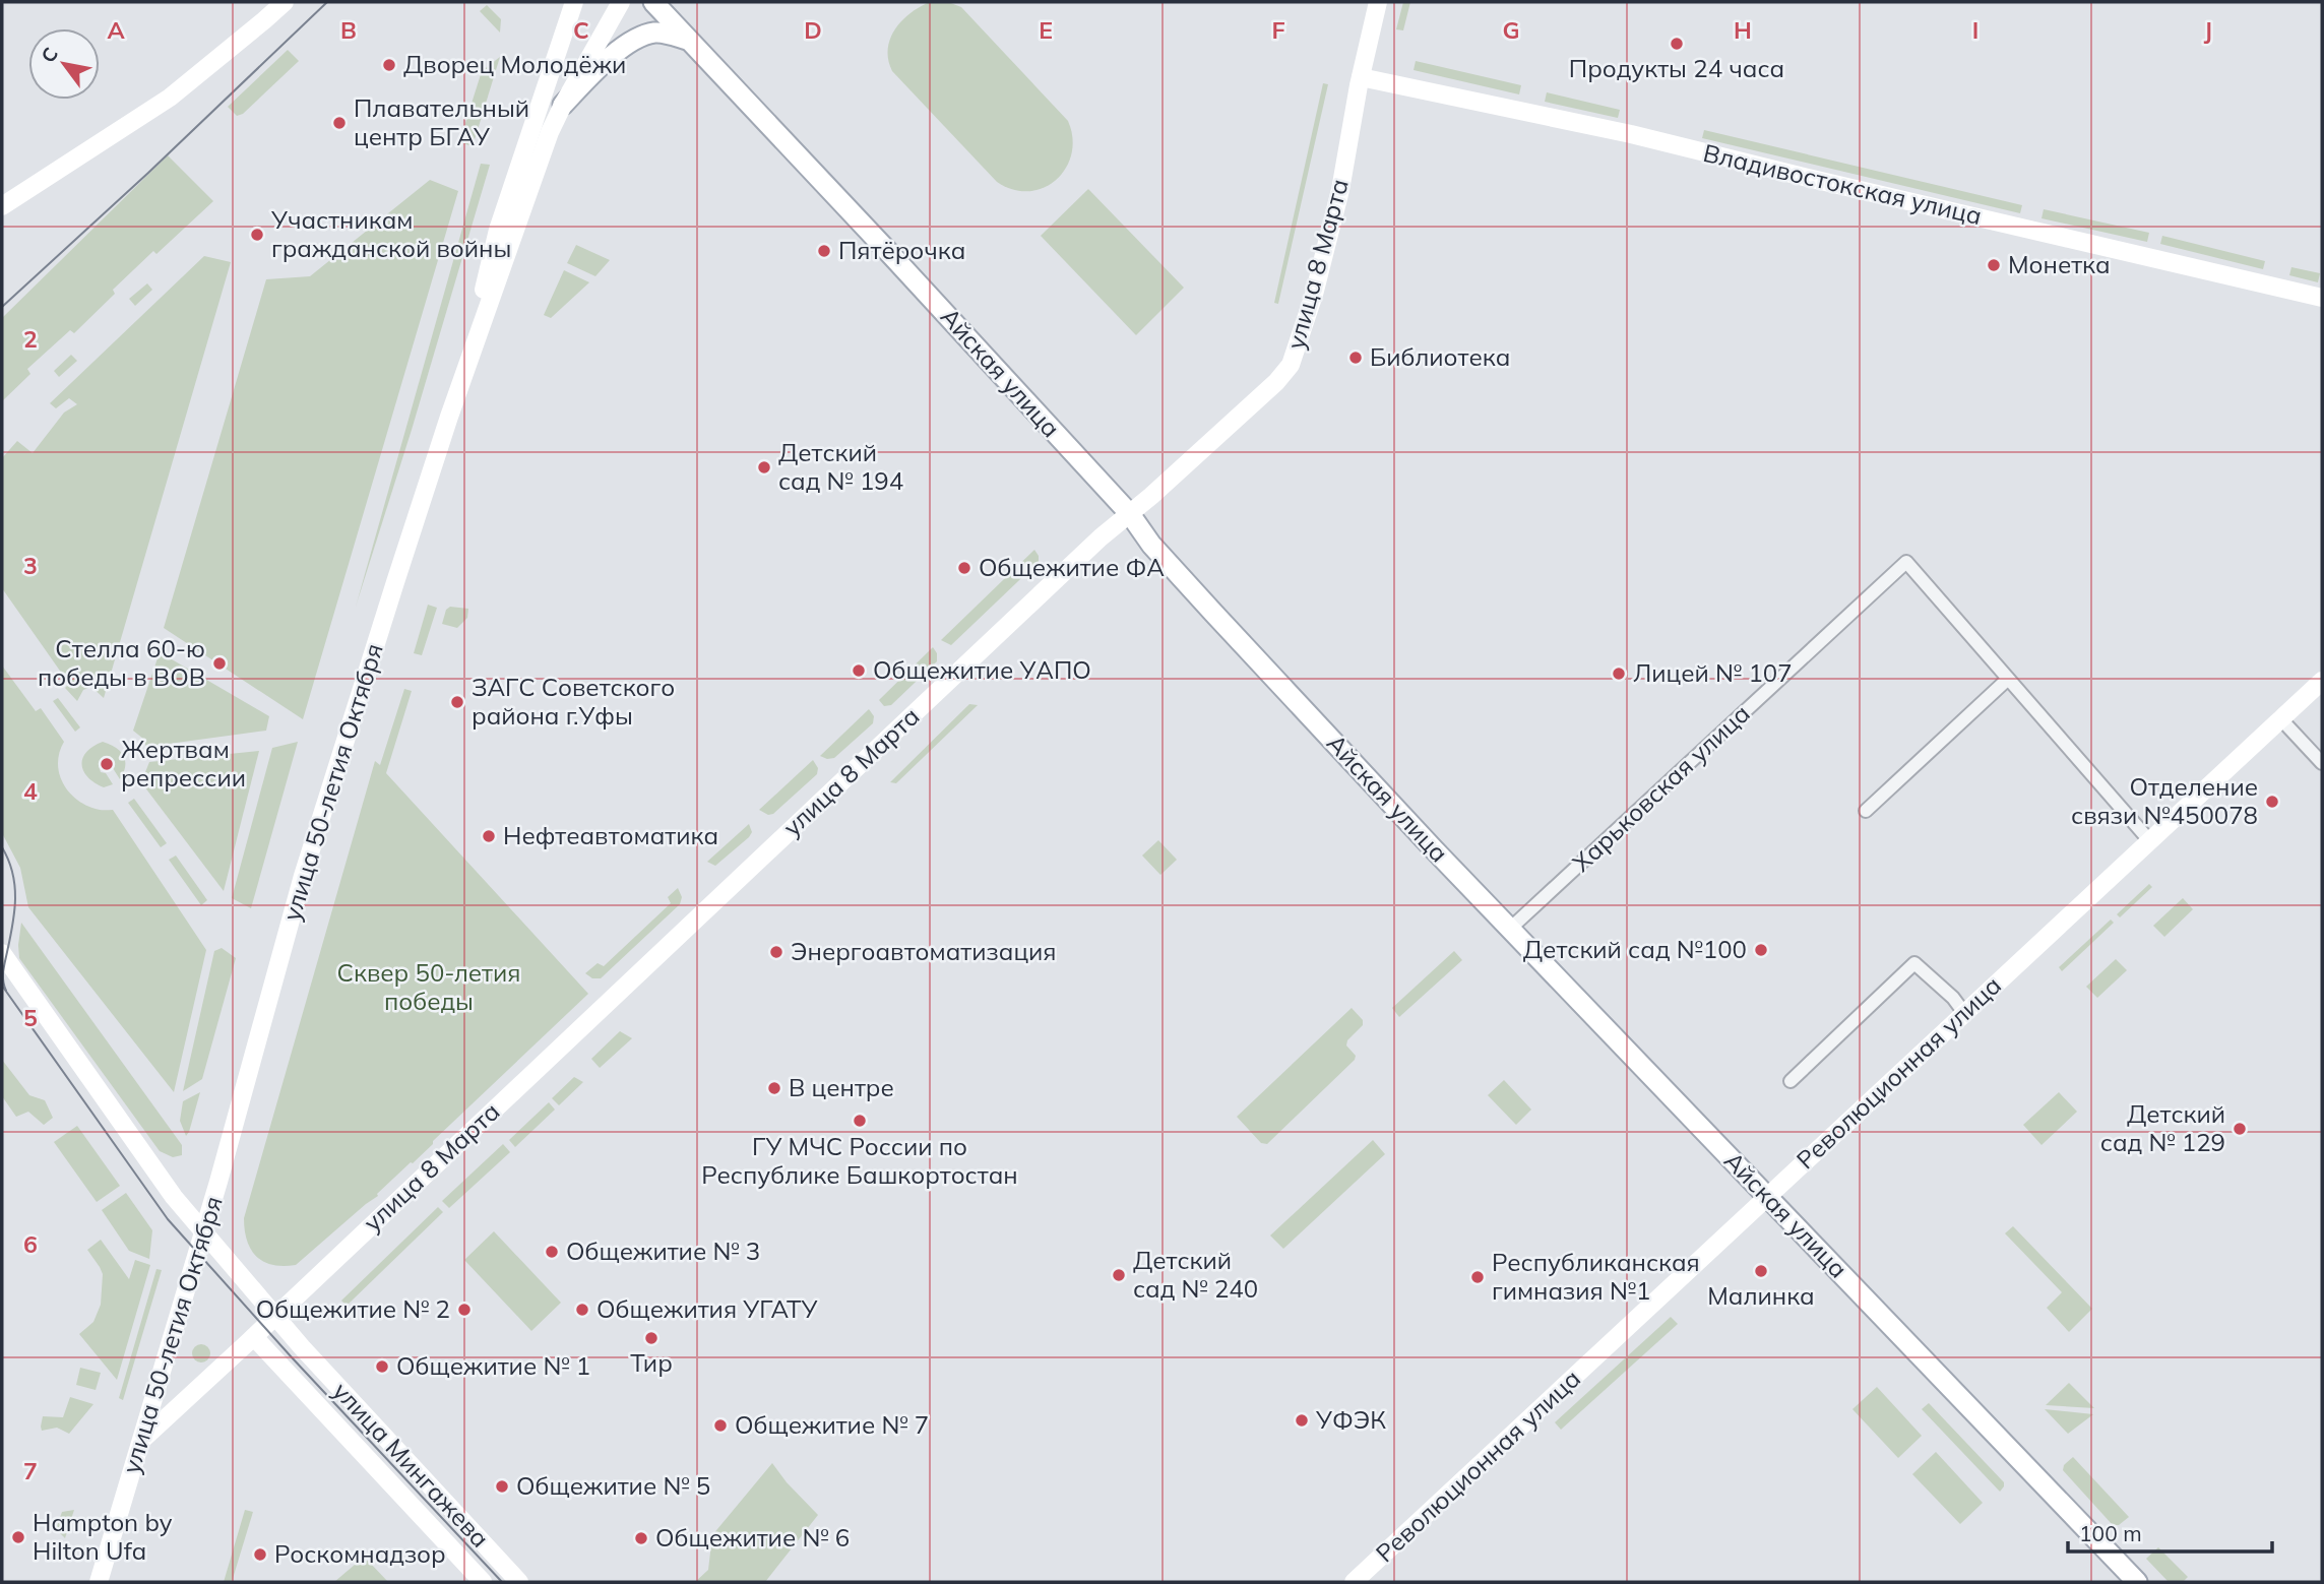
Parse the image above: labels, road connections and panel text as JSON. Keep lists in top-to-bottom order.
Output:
{
  "streets": {
    "main road": [
      "Владивостокская улица",
      "улица 8 Марта",
      "Айская улица",
      "улица 50-летия Октября",
      "Революционная улица",
      "улица Мингажева"
    ],
    "street": ["Харьковская улица"]
  },
  "crossings": [
    ["Владивостокская улица", "улица 8 Марта"],
    ["улица 8 Марта", "Айская улица"],
    ["улица 8 Марта", "улица 50-летия Октября"],
    ["улица 8 Марта", "улица Мингажева"],
    ["Айская улица", "Харьковская улица"],
    ["Айская улица", "Революционная улица"],
    ["улица 50-летия Октября", "улица Мингажева"]
  ],
  "parks": ["Сквер 50-летия победы"],
  "places": [
    "Продукты 24 часа",
    "Дворец Молодёжи",
    "Плавательный центр БГАУ",
    "Участникам гражданской войны",
    "Пятёрочка",
    "Монетка",
    "Библиотека",
    "Детский сад № 194",
    "Общежитие ФА",
    "Стелла 60-ю победы в ВОВ",
    "Общежитие УАПО",
    "Лицей № 107",
    "ЗАГС Советского района г.Уфы",
    "Жертвам репрессии",
    "Отделение связи №450078",
    "Нефтеавтоматика",
    "Детский сад №100",
    "Энергоавтоматизация",
    "В центре",
    "ГУ МЧС России по Республике Башкортостан",
    "Детский сад № 129",
    "Общежитие № 3",
    "Малинка",
    "Детский сад № 240",
    "Республиканская гимназия №1",
    "Общежитие № 2",
    "Общежития УГАТУ",
    "Тир",
    "Общежитие № 1",
    "УФЭК",
    "Общежитие № 7",
    "Общежитие № 5",
    "Hampton by Hilton Ufa",
    "Общежитие № 6",
    "Роскомнадзор"
  ],
  "scale_bar": "100 m",
  "north": "top left",
  "grid": {
    "columns": [
      "A",
      "B",
      "C",
      "D",
      "E",
      "F",
      "G",
      "H",
      "I",
      "J"
    ],
    "rows": [
      "2",
      "3",
      "4",
      "5",
      "6",
      "7"
    ]
  }
}
